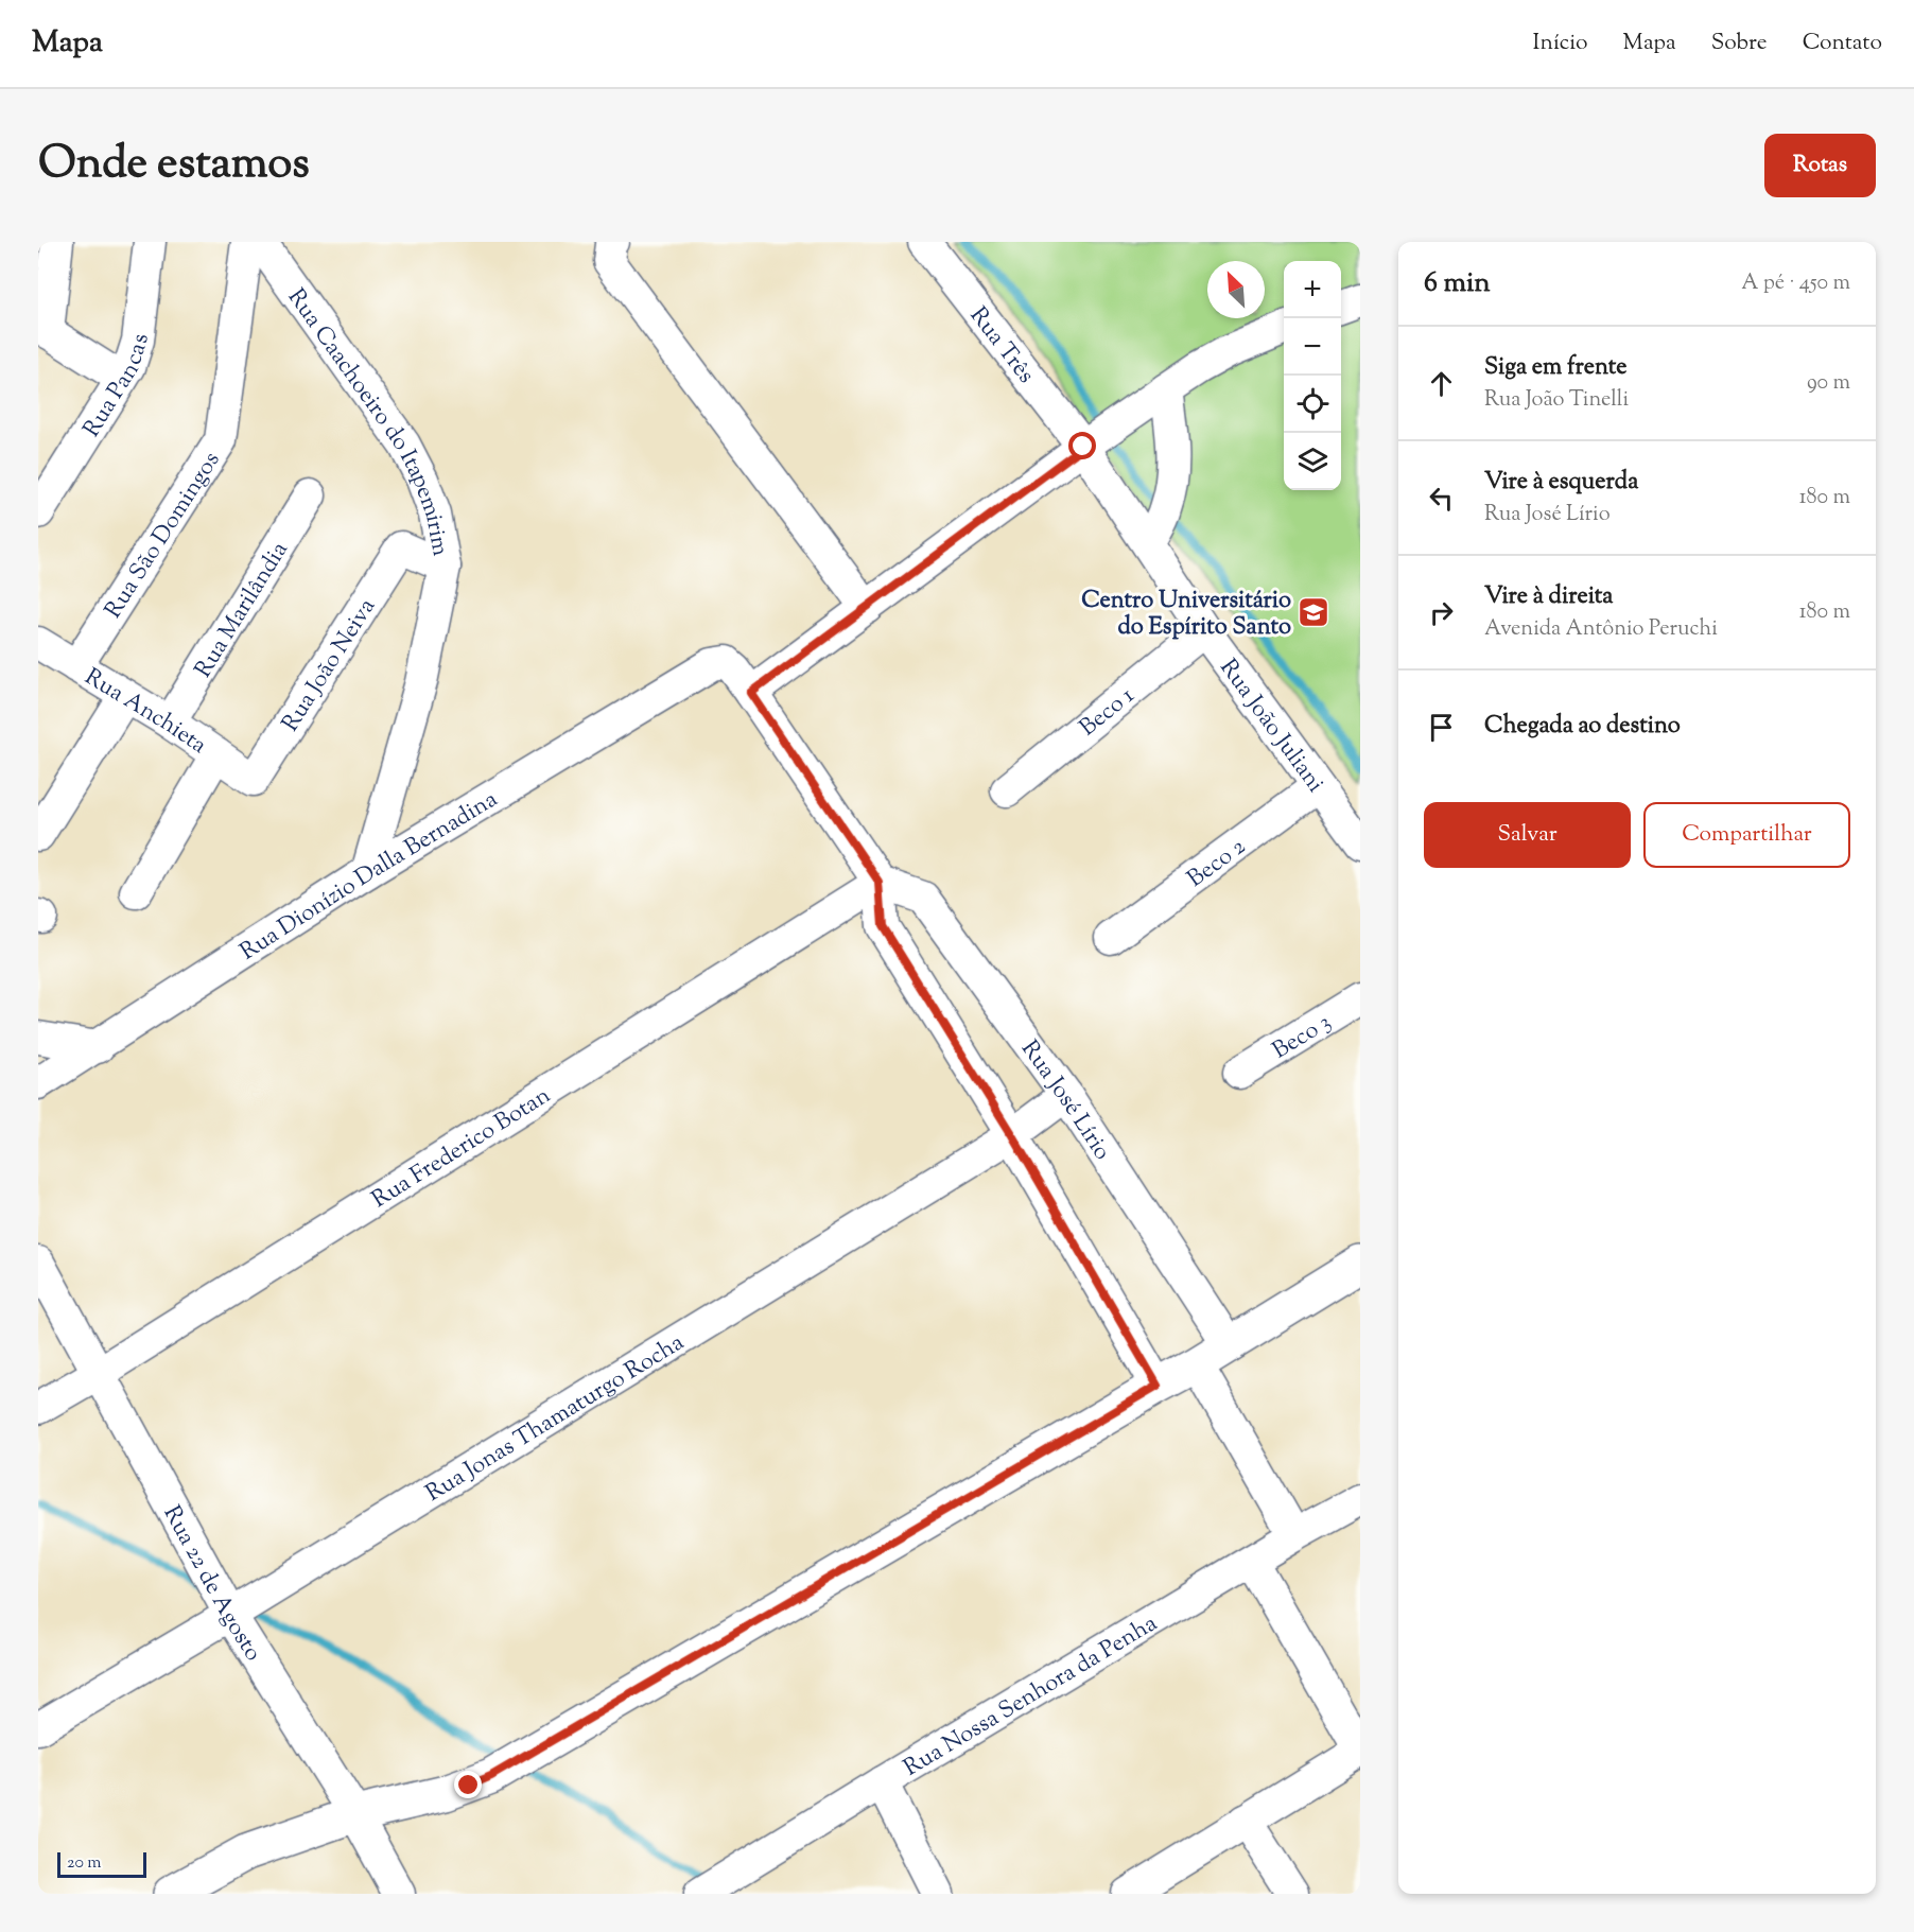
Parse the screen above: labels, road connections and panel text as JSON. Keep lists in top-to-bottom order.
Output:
{
  "streets": {
    "street": [
      "Rua Três",
      "Rua Pancas",
      "Rua Caachoeiro do Itapemirim",
      "Rua São Domingos",
      "Rua Marilândia",
      "Rua João Neiva",
      "Rua Anchieta",
      "Beco 1",
      "Rua João Juliani",
      "Beco 2",
      "Rua Dionízio Dalla Bernadina",
      "Beco 3",
      "Rua José Lírio",
      "Rua Frederico Botan",
      "Rua Jonas Thamaturgo Rocha",
      "Rua 22 de Agosto",
      "Rua Nossa Senhora da Penha"
    ]
  },
  "crossings": [
    ["Rua Três", "Rua João Juliani"],
    ["Rua Caachoeiro do Itapemirim", "Rua João Neiva"],
    ["Rua Caachoeiro do Itapemirim", "Rua Dionízio Dalla Bernadina"],
    ["Rua São Domingos", "Rua Anchieta"],
    ["Rua Marilândia", "Rua Anchieta"],
    ["Rua João Neiva", "Rua Anchieta"],
    ["Beco 1", "Rua João Juliani"],
    ["Rua João Juliani", "Beco 2"],
    ["Rua José Lírio", "Rua Frederico Botan"],
    ["Rua José Lírio", "Rua Jonas Thamaturgo Rocha"],
    ["Rua Frederico Botan", "Rua 22 de Agosto"],
    ["Rua Jonas Thamaturgo Rocha", "Rua 22 de Agosto"]
  ],
  "places": {
    "school or university": ["Centro Universitário do Espírito Santo"]
  },
  "scale_bar": "20 m",
  "north": "top left",
  "page": {
    "header": "Mapa",
    "nav": [
      "Início",
      "Mapa",
      "Sobre",
      "Contato"
    ],
    "title": "Onde estamos",
    "buttons": [
      "Rotas",
      ["Salvar", "Compartilhar"]
    ],
    "heading": ["6 min", "A pé · 450 m"],
    "map_buttons": ["+", "−"],
    "list": [
      ["Siga em frente", "Rua João Tinelli", "90 m"],
      ["Vire à esquerda", "Rua José Lírio", "180 m"],
      ["Vire à direita", "Avenida Antônio Peruchi", "180 m"],
      "Chegada ao destino"
    ],
    "scale": "20 m"
  }
}
